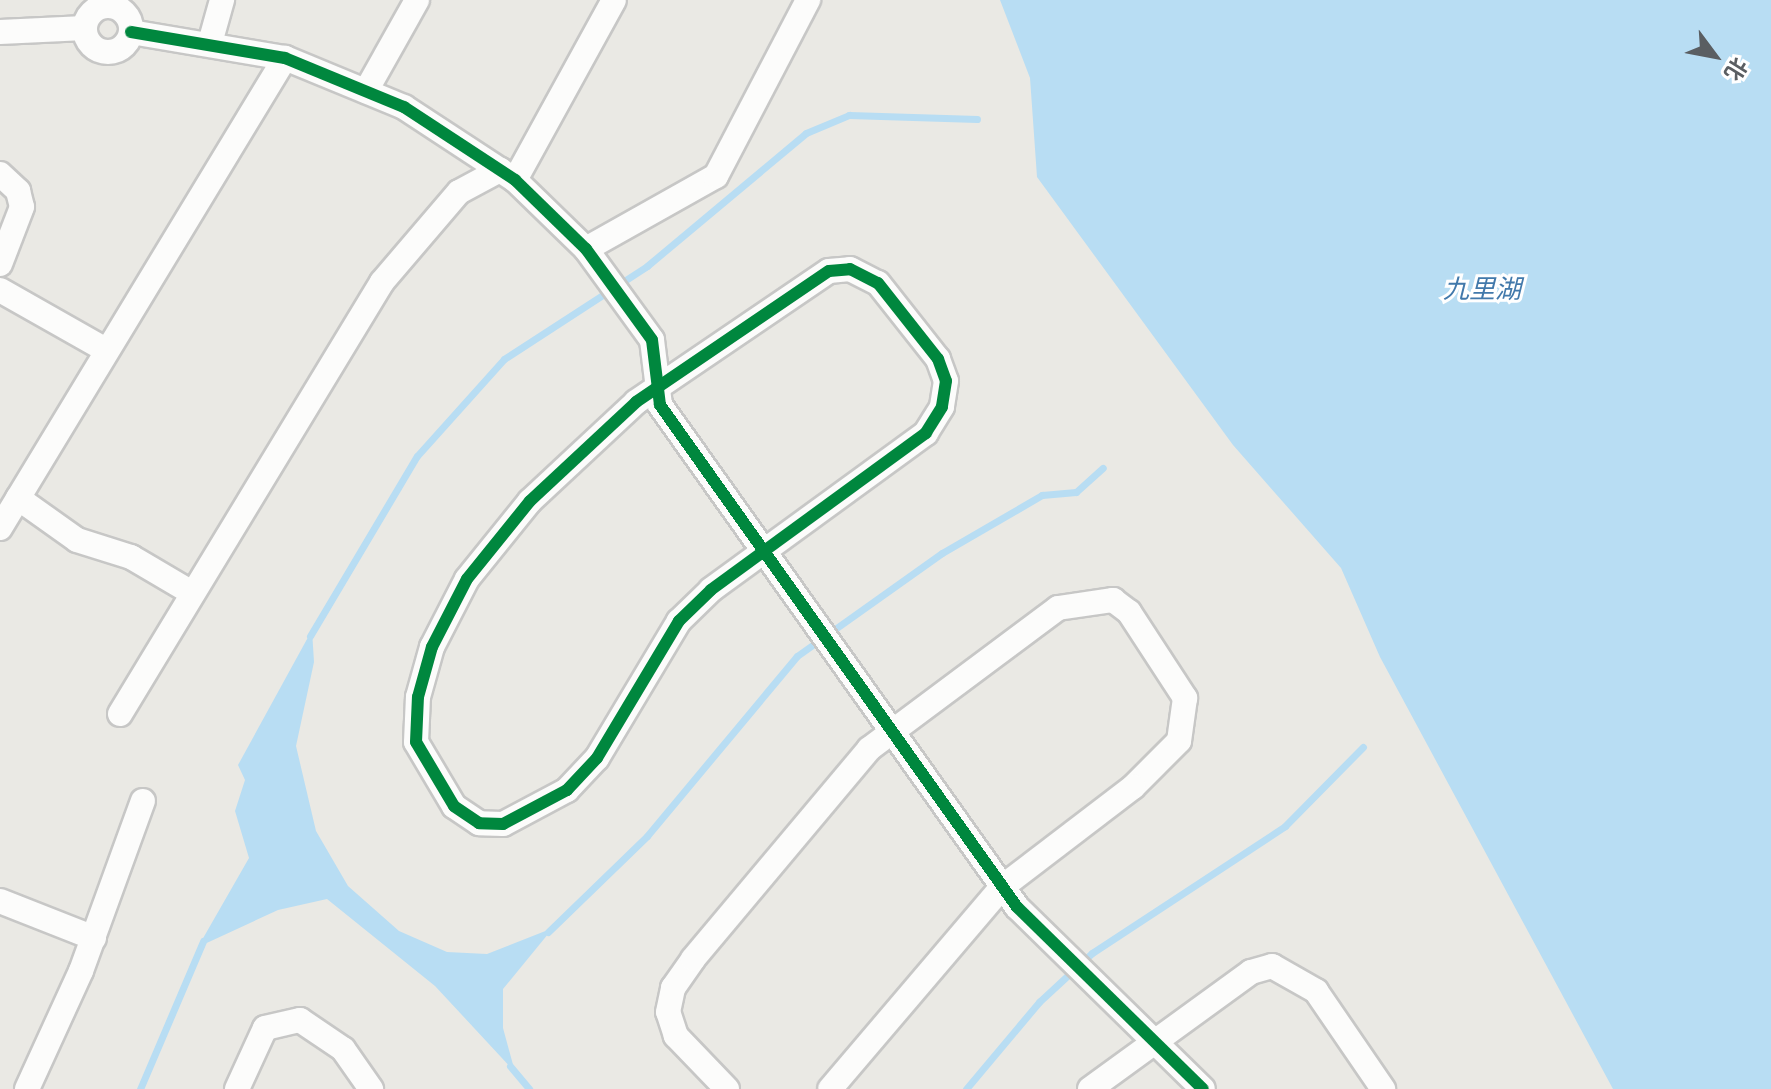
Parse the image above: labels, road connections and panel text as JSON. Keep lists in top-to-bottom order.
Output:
{
  "water": ["九里湖"],
  "north": "bottom right"
}
